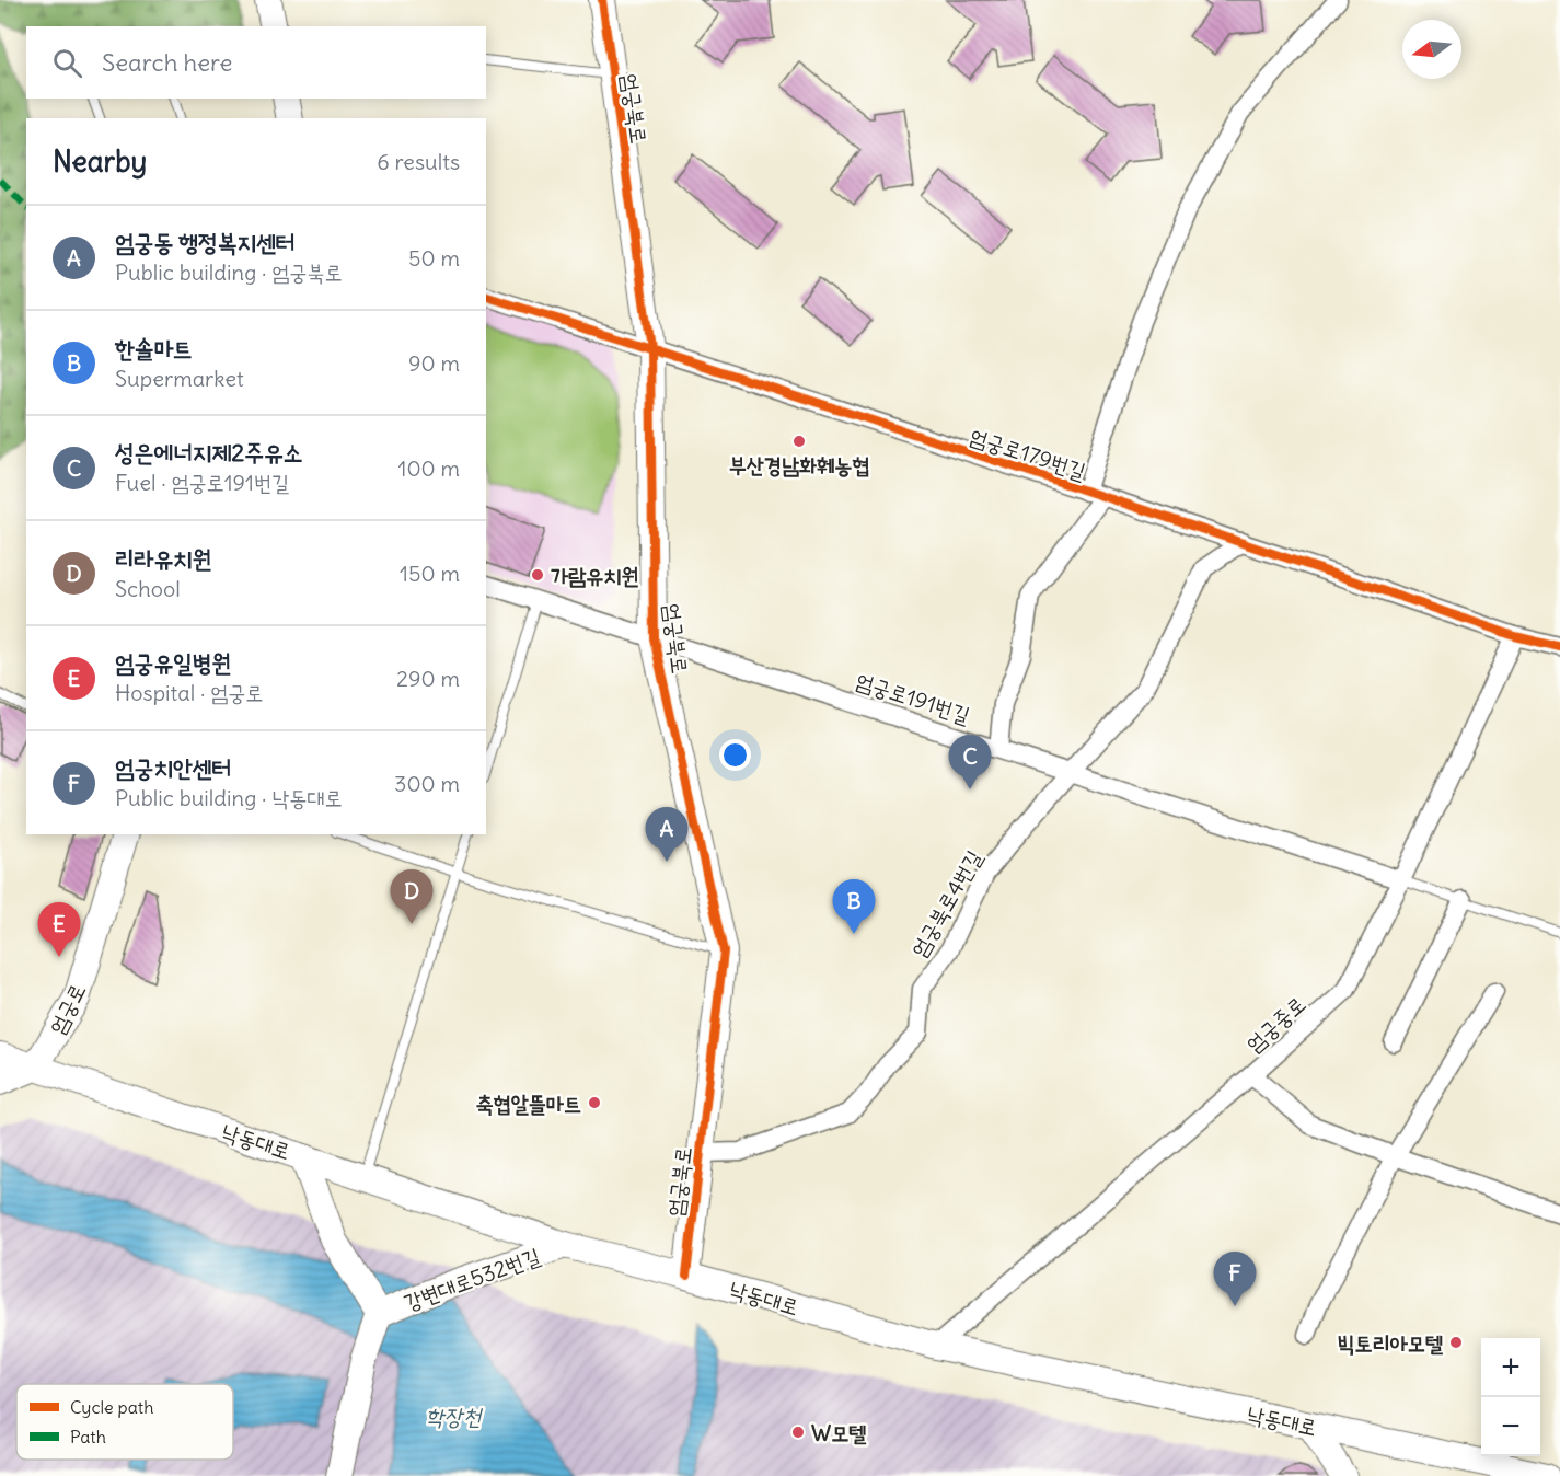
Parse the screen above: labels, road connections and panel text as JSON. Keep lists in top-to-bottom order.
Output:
{
  "streets": {
    "street": [
      "엄궁북로",
      "엄궁로179번길",
      "엄궁로191번길",
      "엄궁북로4번길",
      "엄궁로",
      "엄궁중로",
      "낙동대로",
      "강변대로532번길"
    ]
  },
  "crossings": [
    ["엄궁북로", "엄궁로179번길"],
    ["엄궁북로", "엄궁로191번길"],
    ["엄궁북로", "엄궁북로4번길"],
    ["엄궁북로", "낙동대로"],
    ["엄궁로179번길", "엄궁북로4번길"],
    ["엄궁로179번길", "엄궁중로"],
    ["엄궁로191번길", "엄궁북로4번길"],
    ["엄궁로191번길", "엄궁중로"],
    ["엄궁로", "낙동대로"],
    ["엄궁중로", "낙동대로"],
    ["낙동대로", "강변대로532번길"]
  ],
  "water": ["학장천"],
  "places": [
    "부산경남화훼농협",
    "가람유치원",
    "축협알뜰마트",
    "빅토리아모텔",
    "W모텔"
  ],
  "legend": ["Cycle path", "Path"],
  "north": "left",
  "page": {
    "search": "Search here",
    "heading": ["Nearby", "6 results"],
    "list": [
      {
        "mark": "A",
        "name": "엄궁동 행정복지센터",
        "note": "Public building · 엄궁북로",
        "value": "50 m"
      },
      {
        "mark": "B",
        "name": "한솔마트",
        "note": "Supermarket",
        "value": "90 m"
      },
      {
        "mark": "C",
        "name": "성은에너지제2주유소",
        "note": "Fuel · 엄궁로191번길",
        "value": "100 m"
      },
      {
        "mark": "D",
        "name": "리라유치원",
        "note": "School",
        "value": "150 m"
      },
      {
        "mark": "E",
        "name": "엄궁유일병원",
        "note": "Hospital · 엄궁로",
        "value": "290 m"
      },
      {
        "mark": "F",
        "name": "엄궁치안센터",
        "note": "Public building · 낙동대로",
        "value": "300 m"
      }
    ],
    "pins": [
      "C",
      "A",
      "D",
      "B",
      "E",
      "F"
    ],
    "map_buttons": ["+", "−"]
  }
}
